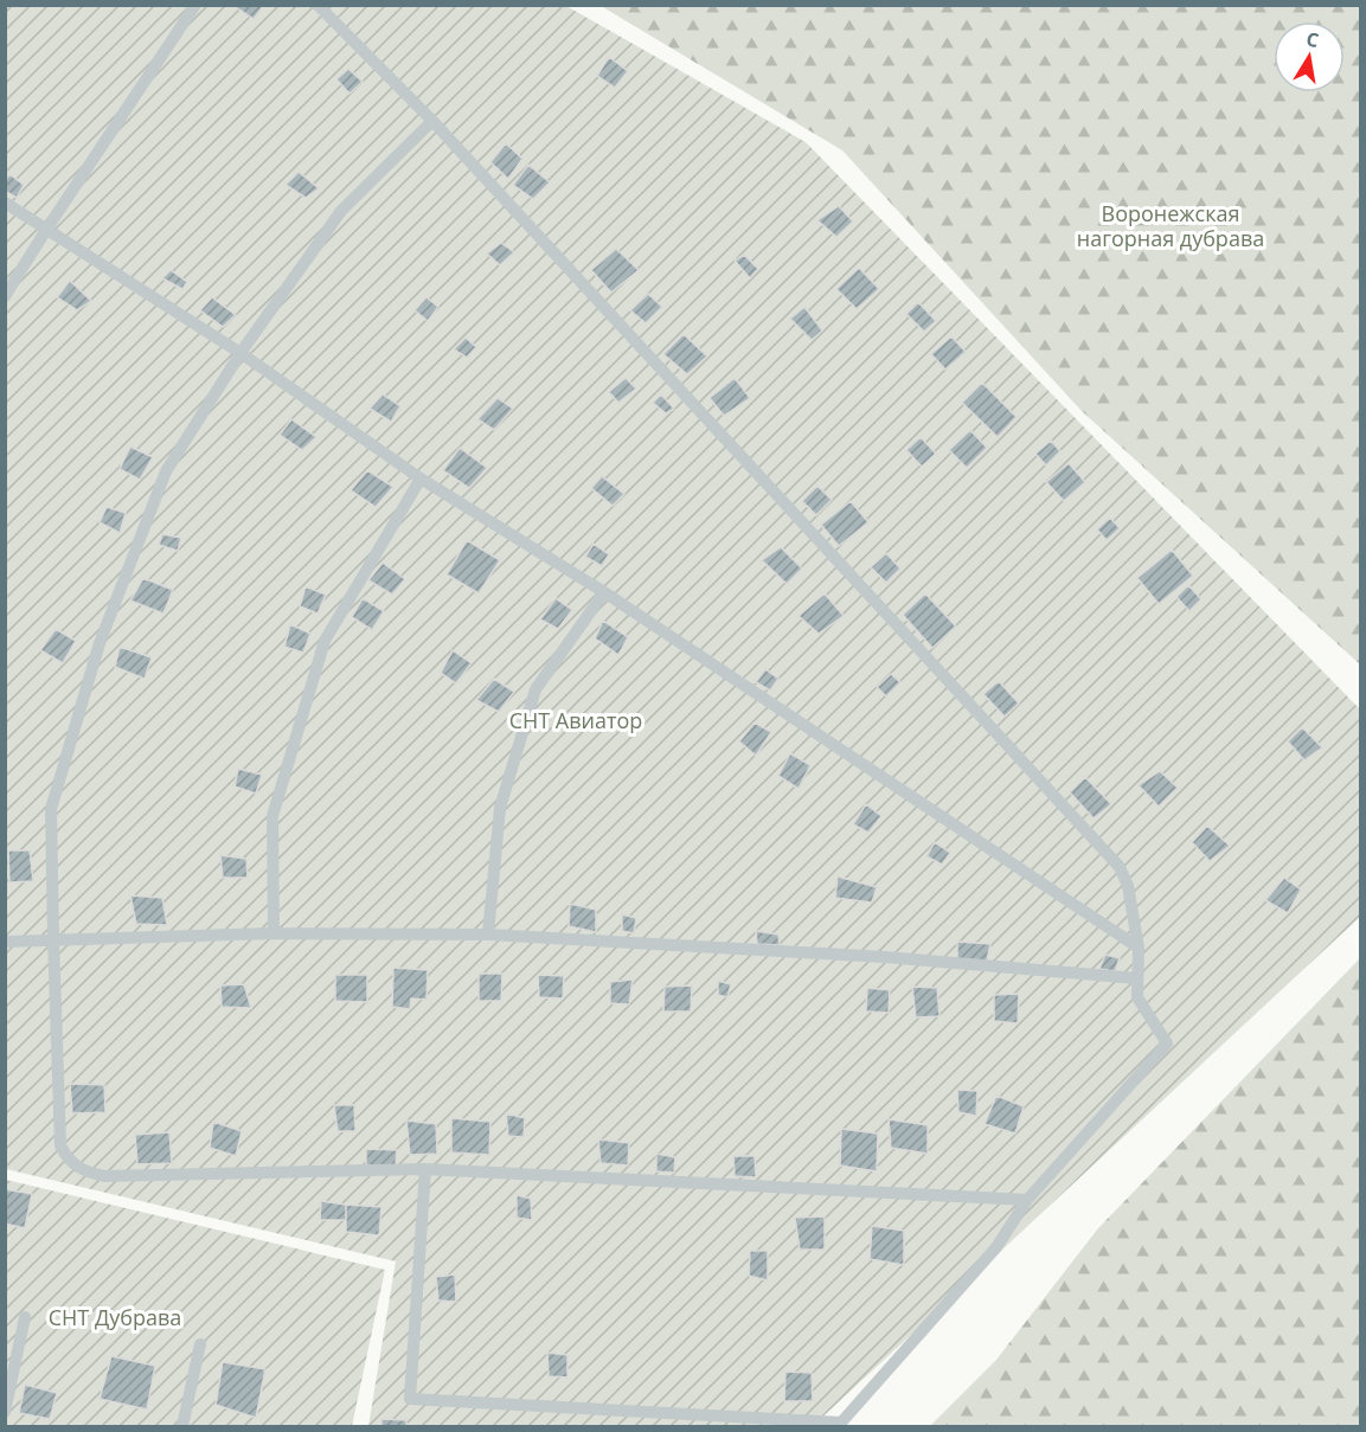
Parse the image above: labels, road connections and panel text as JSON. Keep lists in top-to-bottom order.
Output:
{
  "parks": ["Воронежская нагорная дубрава", "СНТ Авиатор", "СНТ Дубрава"],
  "north": "top"
}
